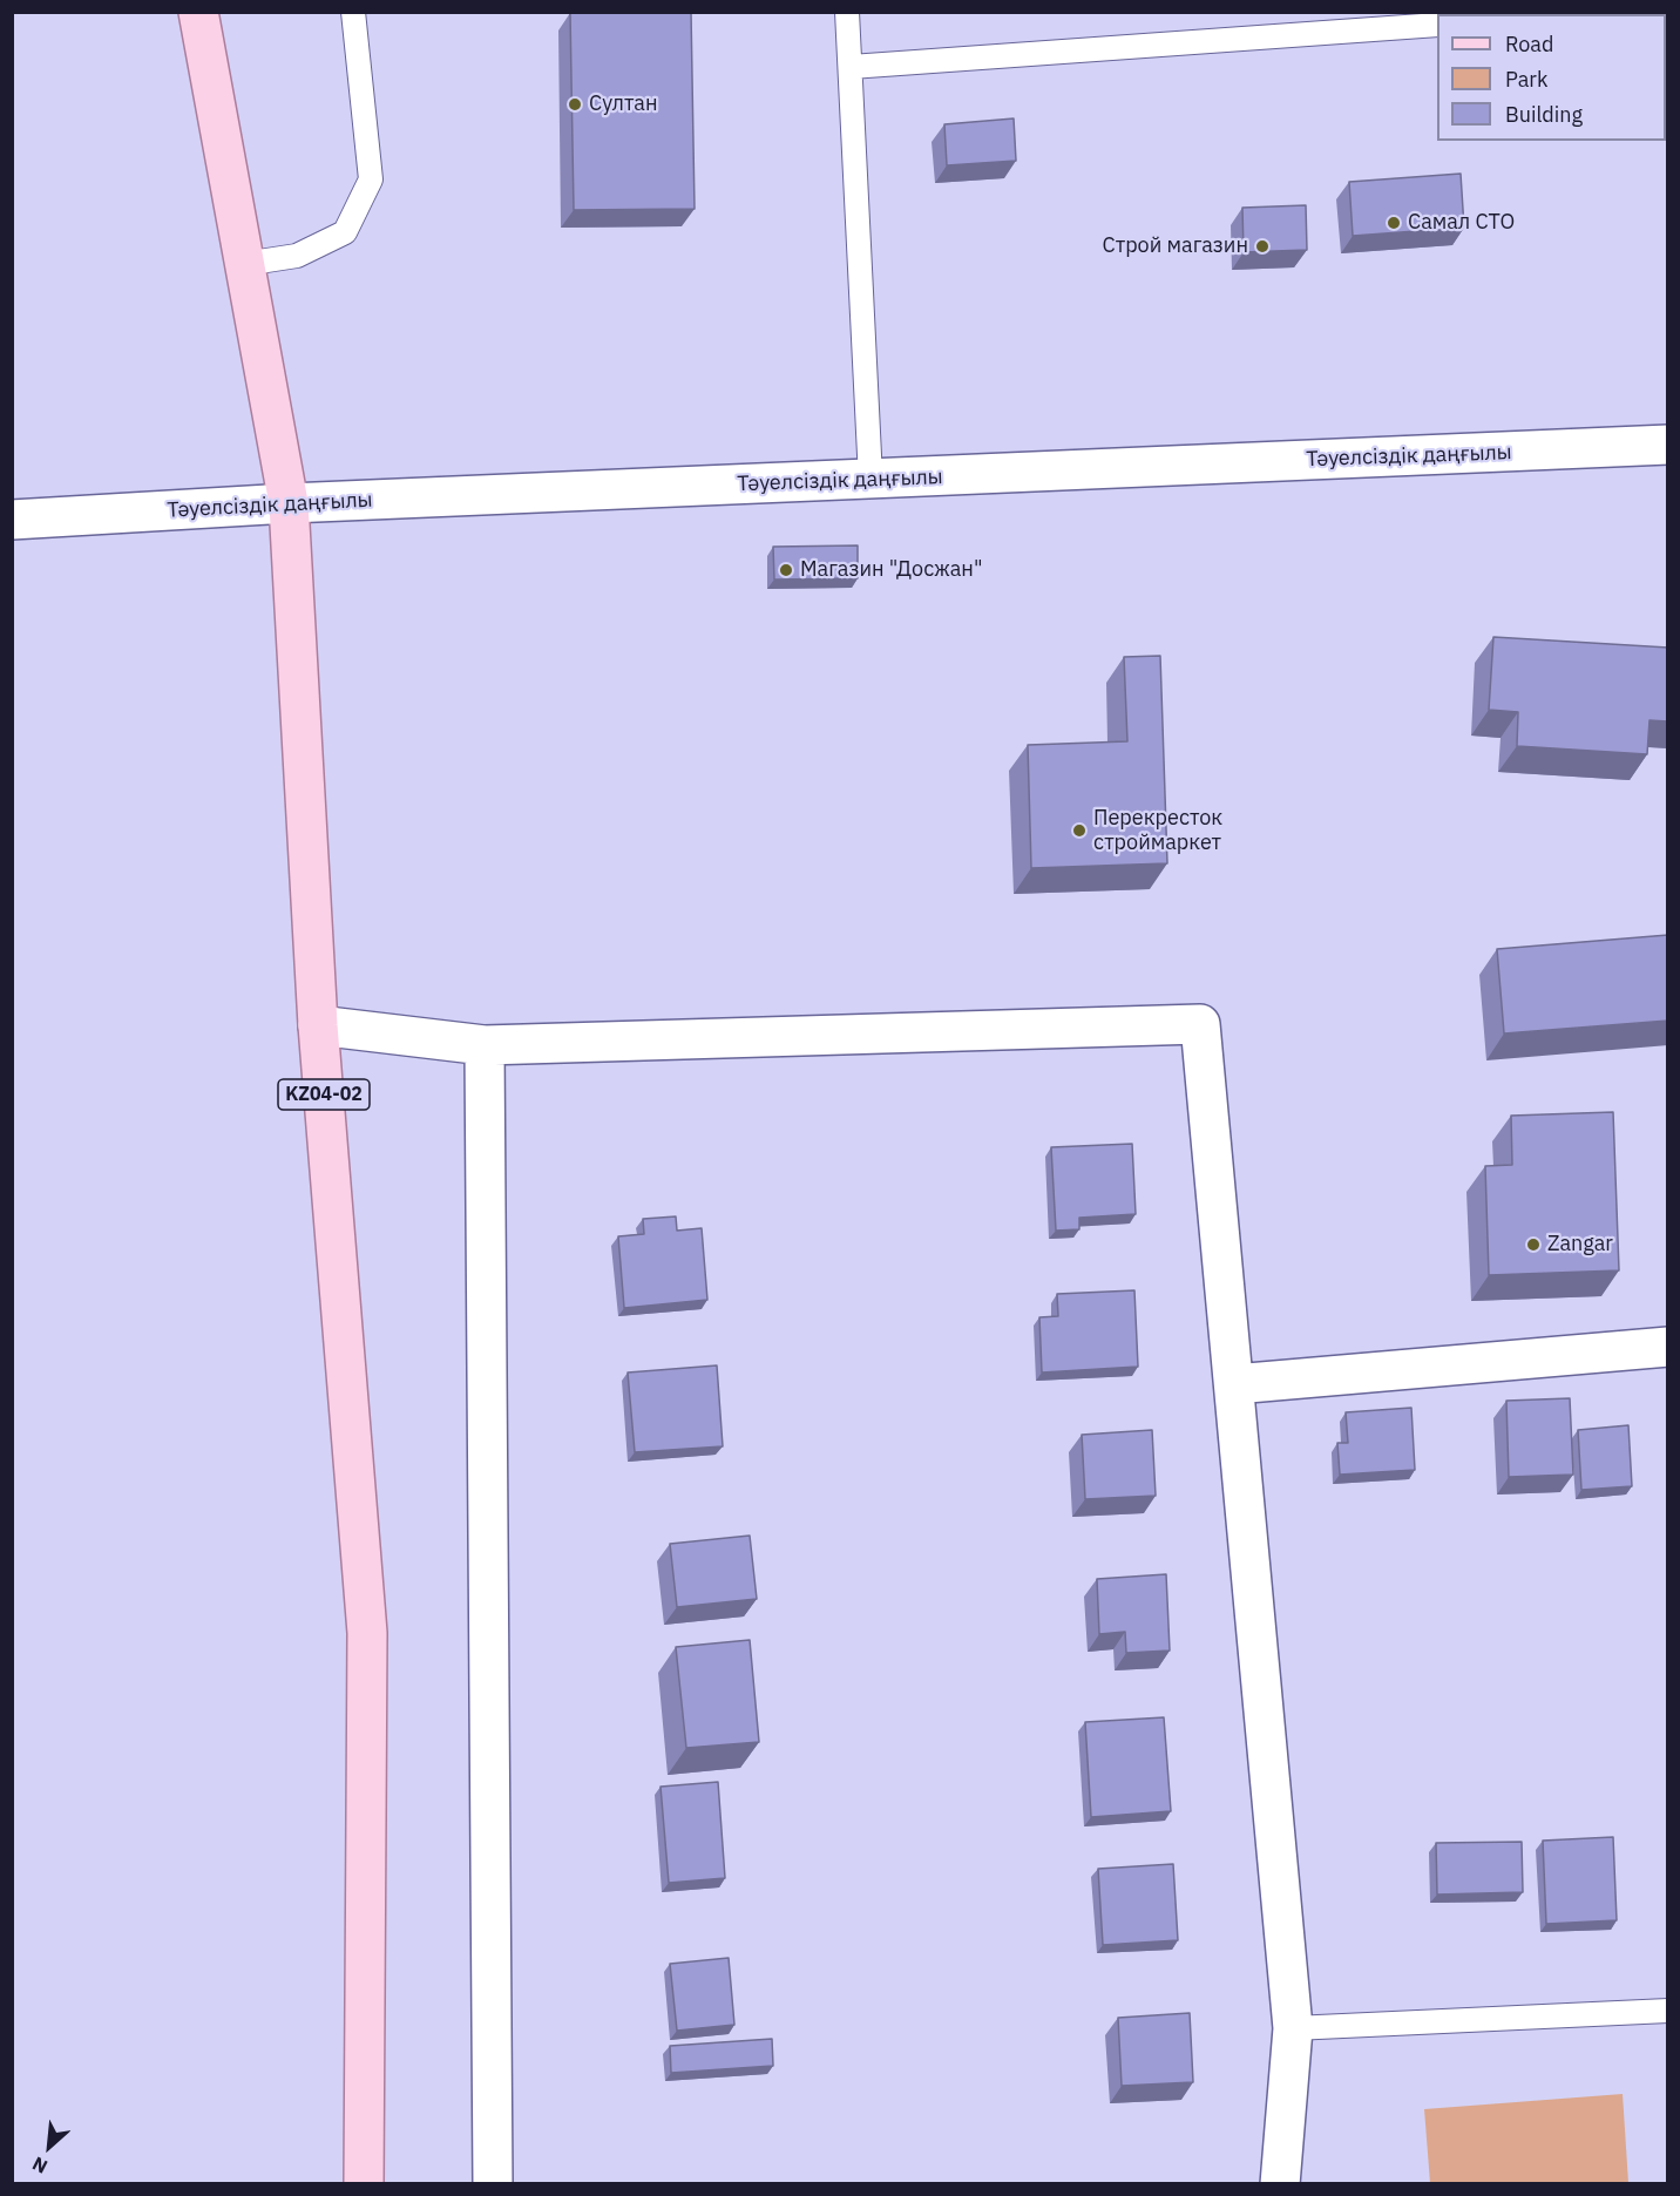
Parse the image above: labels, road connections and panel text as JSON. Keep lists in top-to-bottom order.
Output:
{
  "streets": {
    "main road": ["KZ04-02"],
    "street": ["Тәуелсіздік даңғылы"]
  },
  "crossings": [
    ["Тәуелсіздік даңғылы", "KZ04-02"]
  ],
  "places": [
    "Султан",
    "Самал СТО",
    "Строй магазин",
    "Магазин \"Досжан\"",
    "Перекресток строймаркет",
    "Zangar"
  ],
  "legend": ["Road", "Park", "Building"],
  "north": "bottom left"
}
